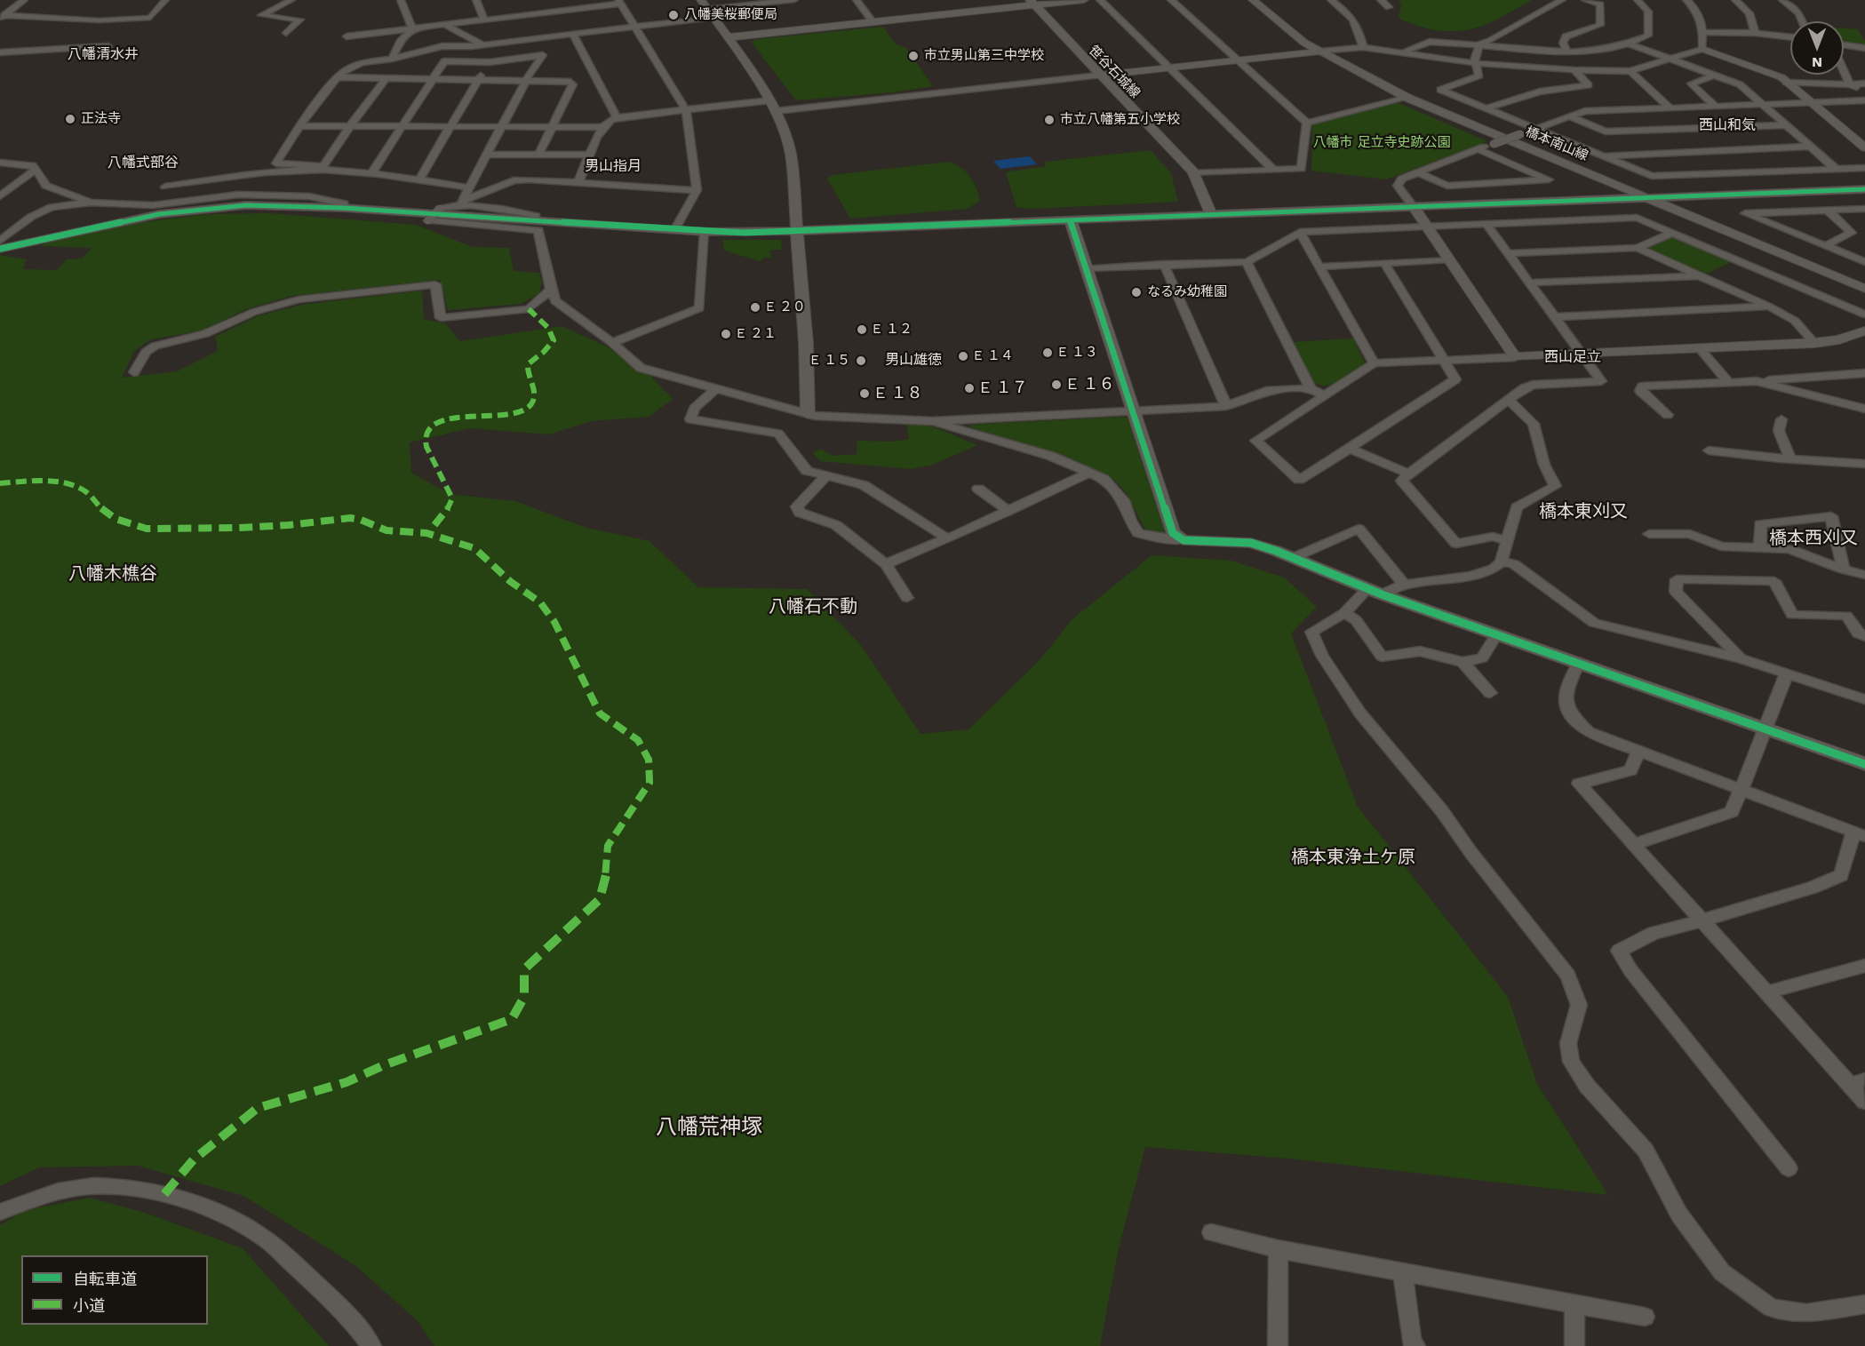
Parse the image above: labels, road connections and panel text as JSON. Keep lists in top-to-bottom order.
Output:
{
  "streets": {
    "street": ["笹谷石城線", "橋本南山線"]
  },
  "districts": [
    "八幡清水井",
    "西山和気",
    "八幡式部谷",
    "男山指月",
    "西山足立",
    "男山雄徳",
    "橋本東刈又",
    "橋本西刈又",
    "八幡木樵谷",
    "八幡石不動",
    "橋本東浄土ケ原",
    "八幡荒神塚"
  ],
  "parks": ["八幡市 足立寺史跡公園"],
  "places": [
    "八幡美桜郵便局",
    "市立男山第三中学校",
    "正法寺",
    "市立八幡第五小学校",
    "なるみ幼稚園",
    "E ２０",
    "E １２",
    "E ２１",
    "E １３",
    "E １４",
    "E １５",
    "E １６",
    "E １７",
    "E １８"
  ],
  "legend": ["自転車道", "小道"],
  "north": "bottom"
}
